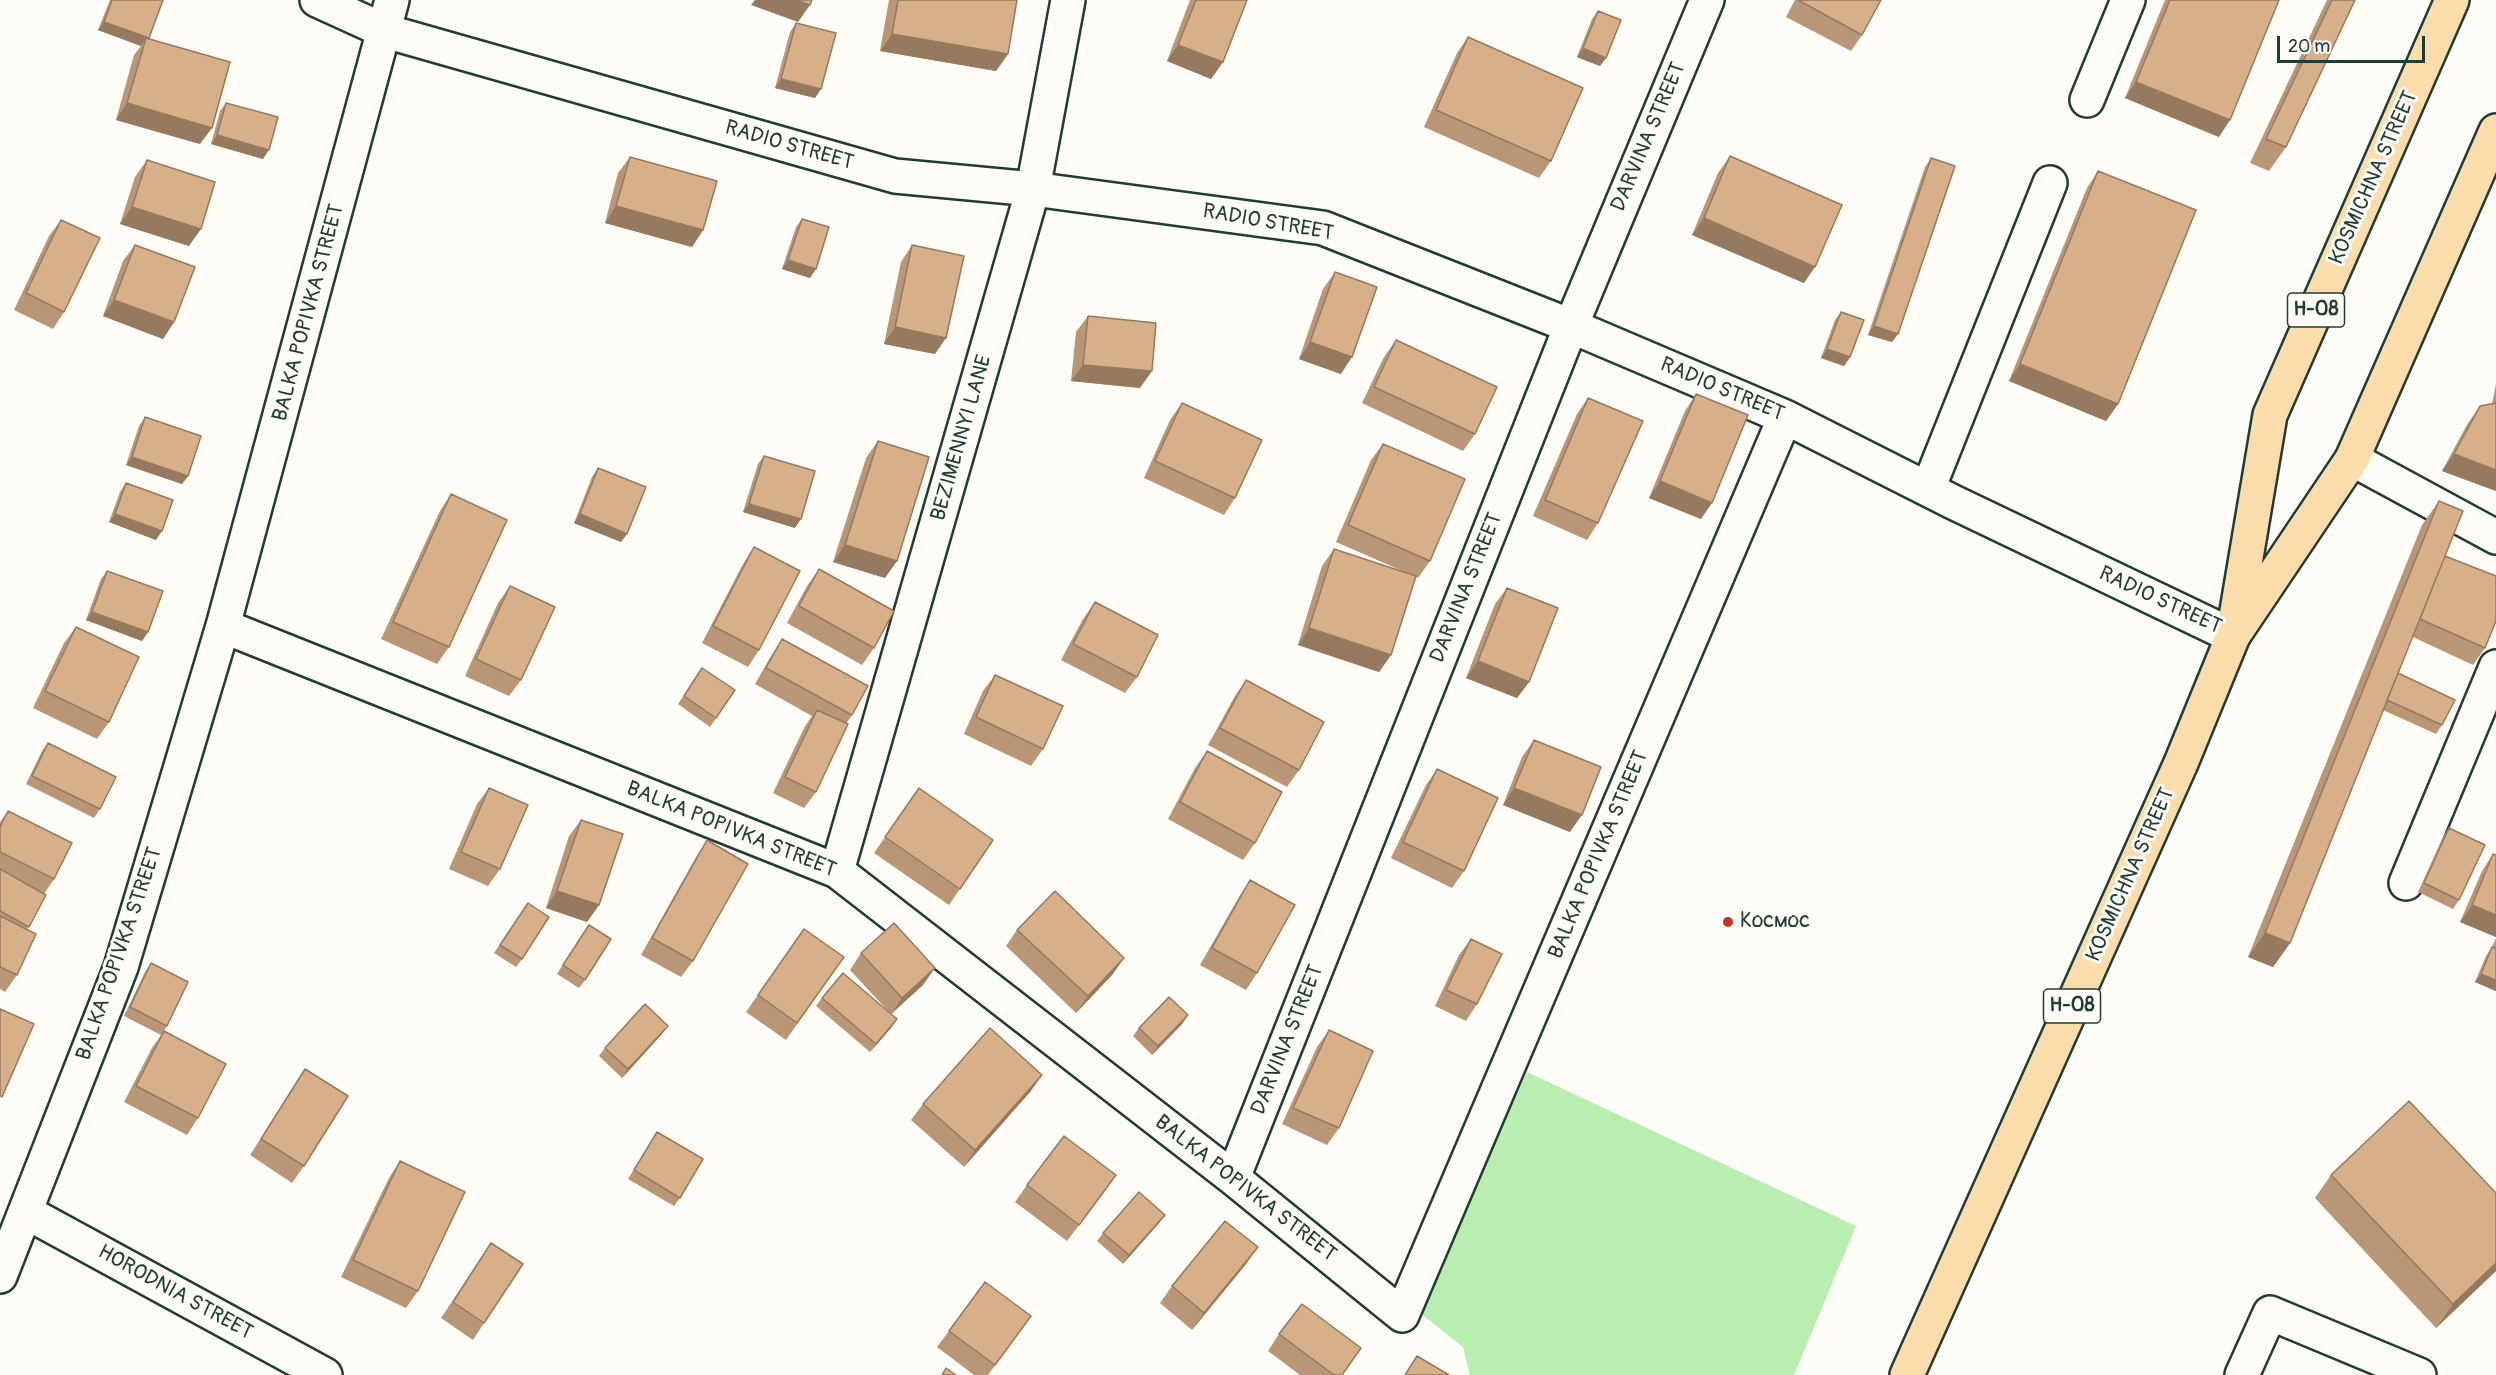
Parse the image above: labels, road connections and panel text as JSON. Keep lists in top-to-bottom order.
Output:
{
  "streets": {
    "main road": ["KOSMICHNA STREET", "Н-08"],
    "street": [
      "DARVINA STREET",
      "RADIO STREET",
      "BALKA POPIVKA STREET",
      "BEZIMENNYI LANE",
      "HORODNIA STREET"
    ]
  },
  "crossings": [
    ["DARVINA STREET", "RADIO STREET"],
    ["DARVINA STREET", "BALKA POPIVKA STREET"],
    ["RADIO STREET", "KOSMICHNA STREET"],
    ["RADIO STREET", "BALKA POPIVKA STREET"],
    ["RADIO STREET", "BEZIMENNYI LANE"],
    ["BALKA POPIVKA STREET", "BEZIMENNYI LANE"],
    ["BALKA POPIVKA STREET", "HORODNIA STREET"]
  ],
  "places": ["Космос"],
  "scale_bar": "20 m"
}
